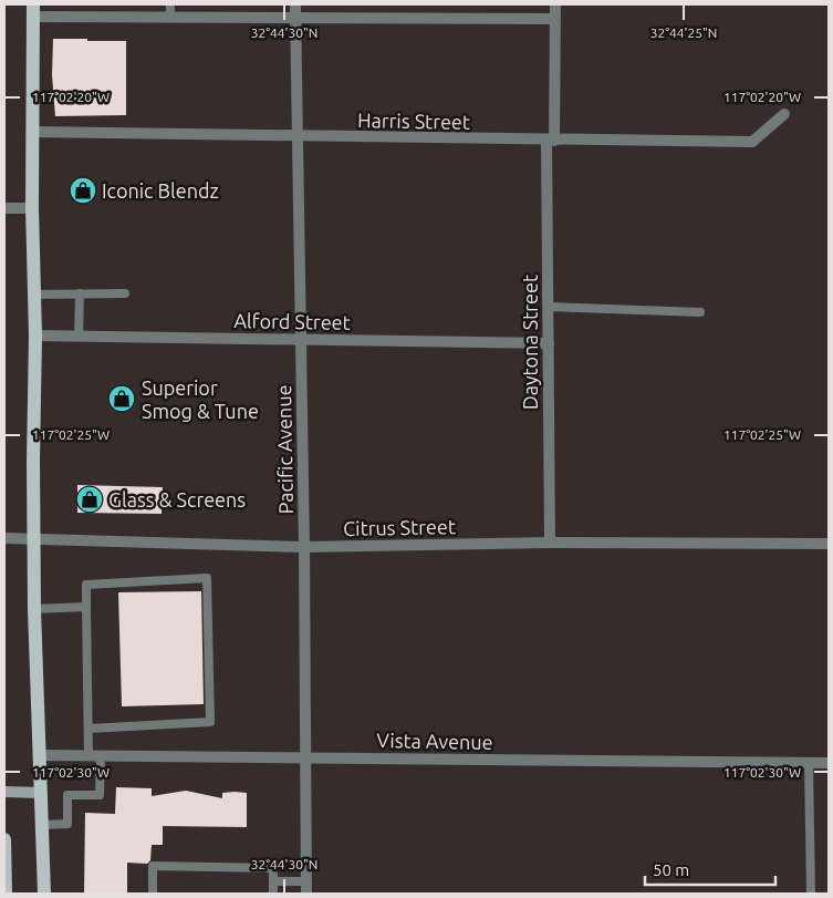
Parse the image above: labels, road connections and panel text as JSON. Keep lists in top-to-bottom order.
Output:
{
  "streets": {
    "street": [
      "Harris Street",
      "Alford Street",
      "Daytona Street",
      "Pacific Avenue",
      "Citrus Street",
      "Vista Avenue"
    ]
  },
  "crossings": [
    ["Harris Street", "Daytona Street"],
    ["Harris Street", "Pacific Avenue"],
    ["Alford Street", "Daytona Street"],
    ["Alford Street", "Pacific Avenue"],
    ["Daytona Street", "Citrus Street"],
    ["Pacific Avenue", "Citrus Street"],
    ["Pacific Avenue", "Vista Avenue"]
  ],
  "places": {
    "shop": ["Iconic Blendz", "Superior Smog & Tune", "Glass & Screens"]
  },
  "scale_bar": "50 m",
  "coordinates": [
    "32°44'30\"N",
    "32°44'25\"N",
    "117°02'20\"W",
    "117°02'25\"W",
    "117°02'30\"W"
  ]
}
